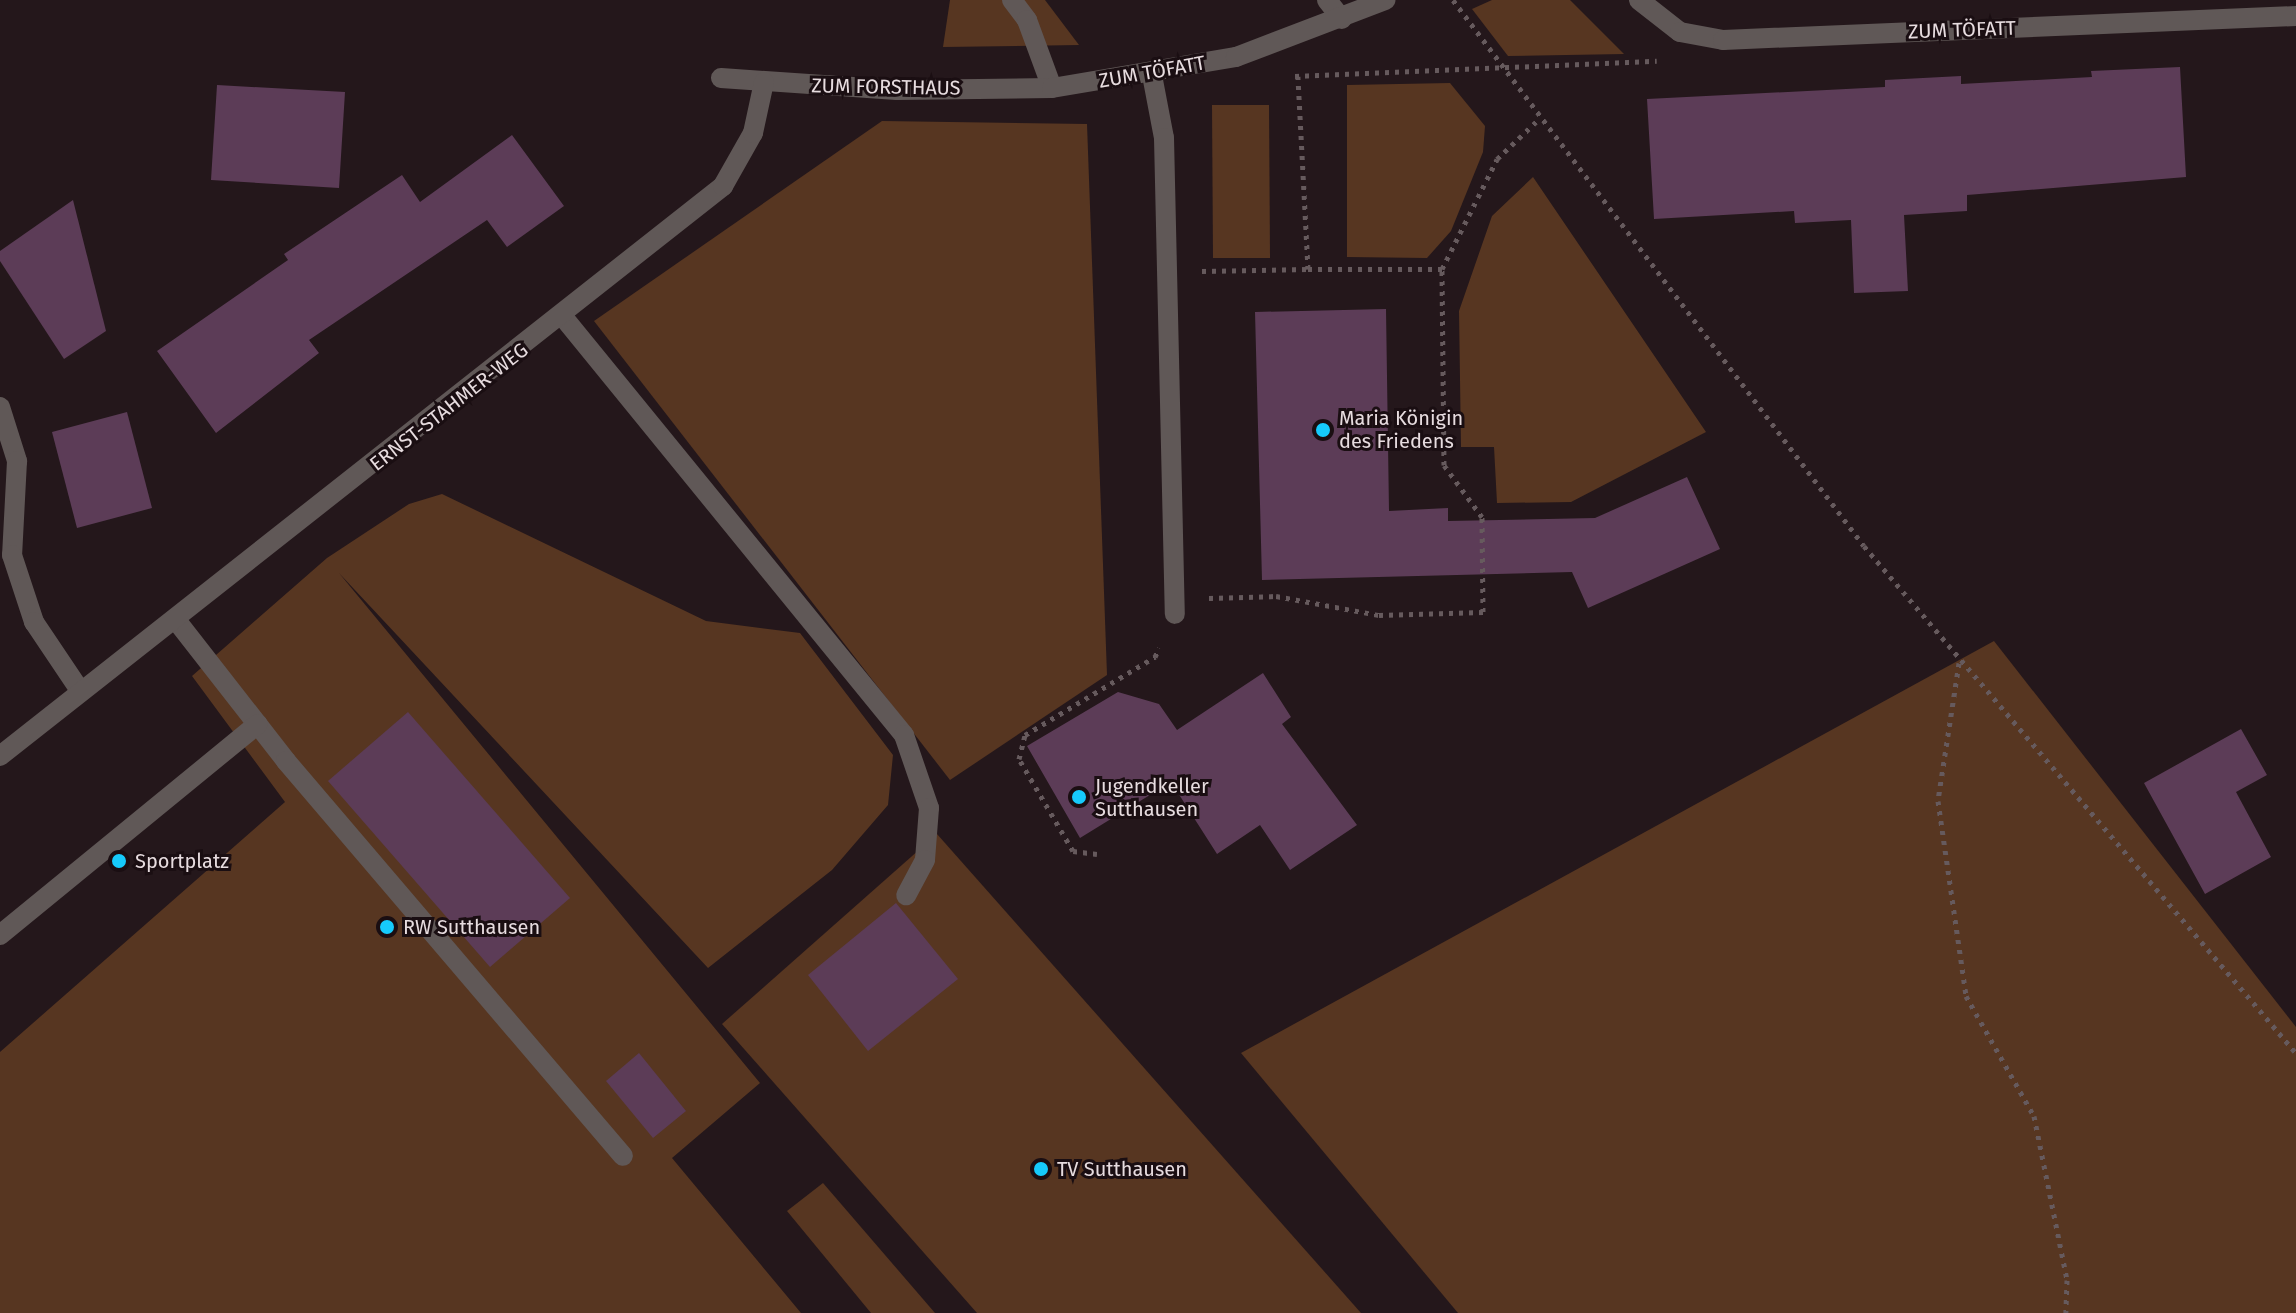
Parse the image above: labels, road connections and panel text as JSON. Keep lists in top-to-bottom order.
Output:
{
  "streets": {
    "street": ["ZUM TÖFATT", "ZUM FORSTHAUS", "ERNST-STAHMER-WEG"]
  },
  "crossings": [
    ["ZUM TÖFATT", "ZUM FORSTHAUS"],
    ["ZUM FORSTHAUS", "ERNST-STAHMER-WEG"]
  ],
  "places": [
    "Maria Königin des Friedens",
    "Jugendkeller Sutthausen",
    "Sportplatz",
    "RW Sutthausen",
    "TV Sutthausen"
  ]
}
